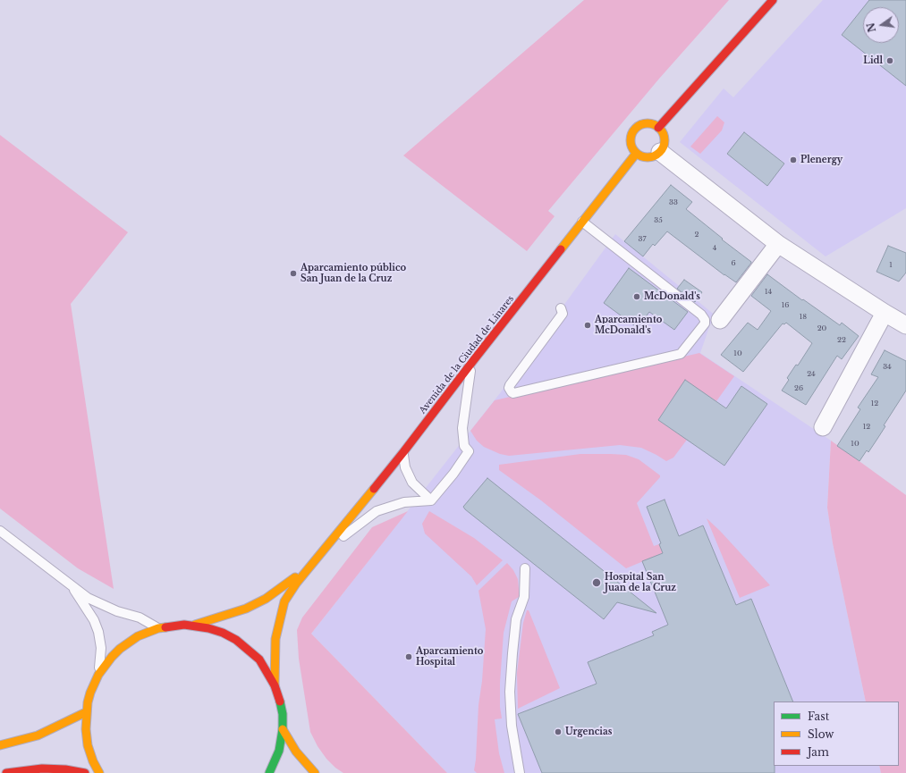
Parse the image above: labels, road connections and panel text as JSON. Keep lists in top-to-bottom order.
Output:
{
  "streets": {
    "main road": ["Avenida de la Ciudad de Linares"]
  },
  "places": [
    "Lidl",
    "Plenergy",
    "Aparcamiento público San Juan de la Cruz",
    "McDonald's",
    "Aparcamiento McDonald's",
    "Hospital San Juan de la Cruz",
    "Aparcamiento Hospital",
    "Urgencias"
  ],
  "house_numbers": [
    "33",
    "35",
    "2",
    "37",
    "4",
    "6",
    "1",
    "14",
    "16",
    "18",
    "20",
    "22",
    "10",
    "34",
    "24",
    "26",
    "12",
    "12",
    "10"
  ],
  "legend": ["Fast", "Slow", "Jam"],
  "north": "left"
}
